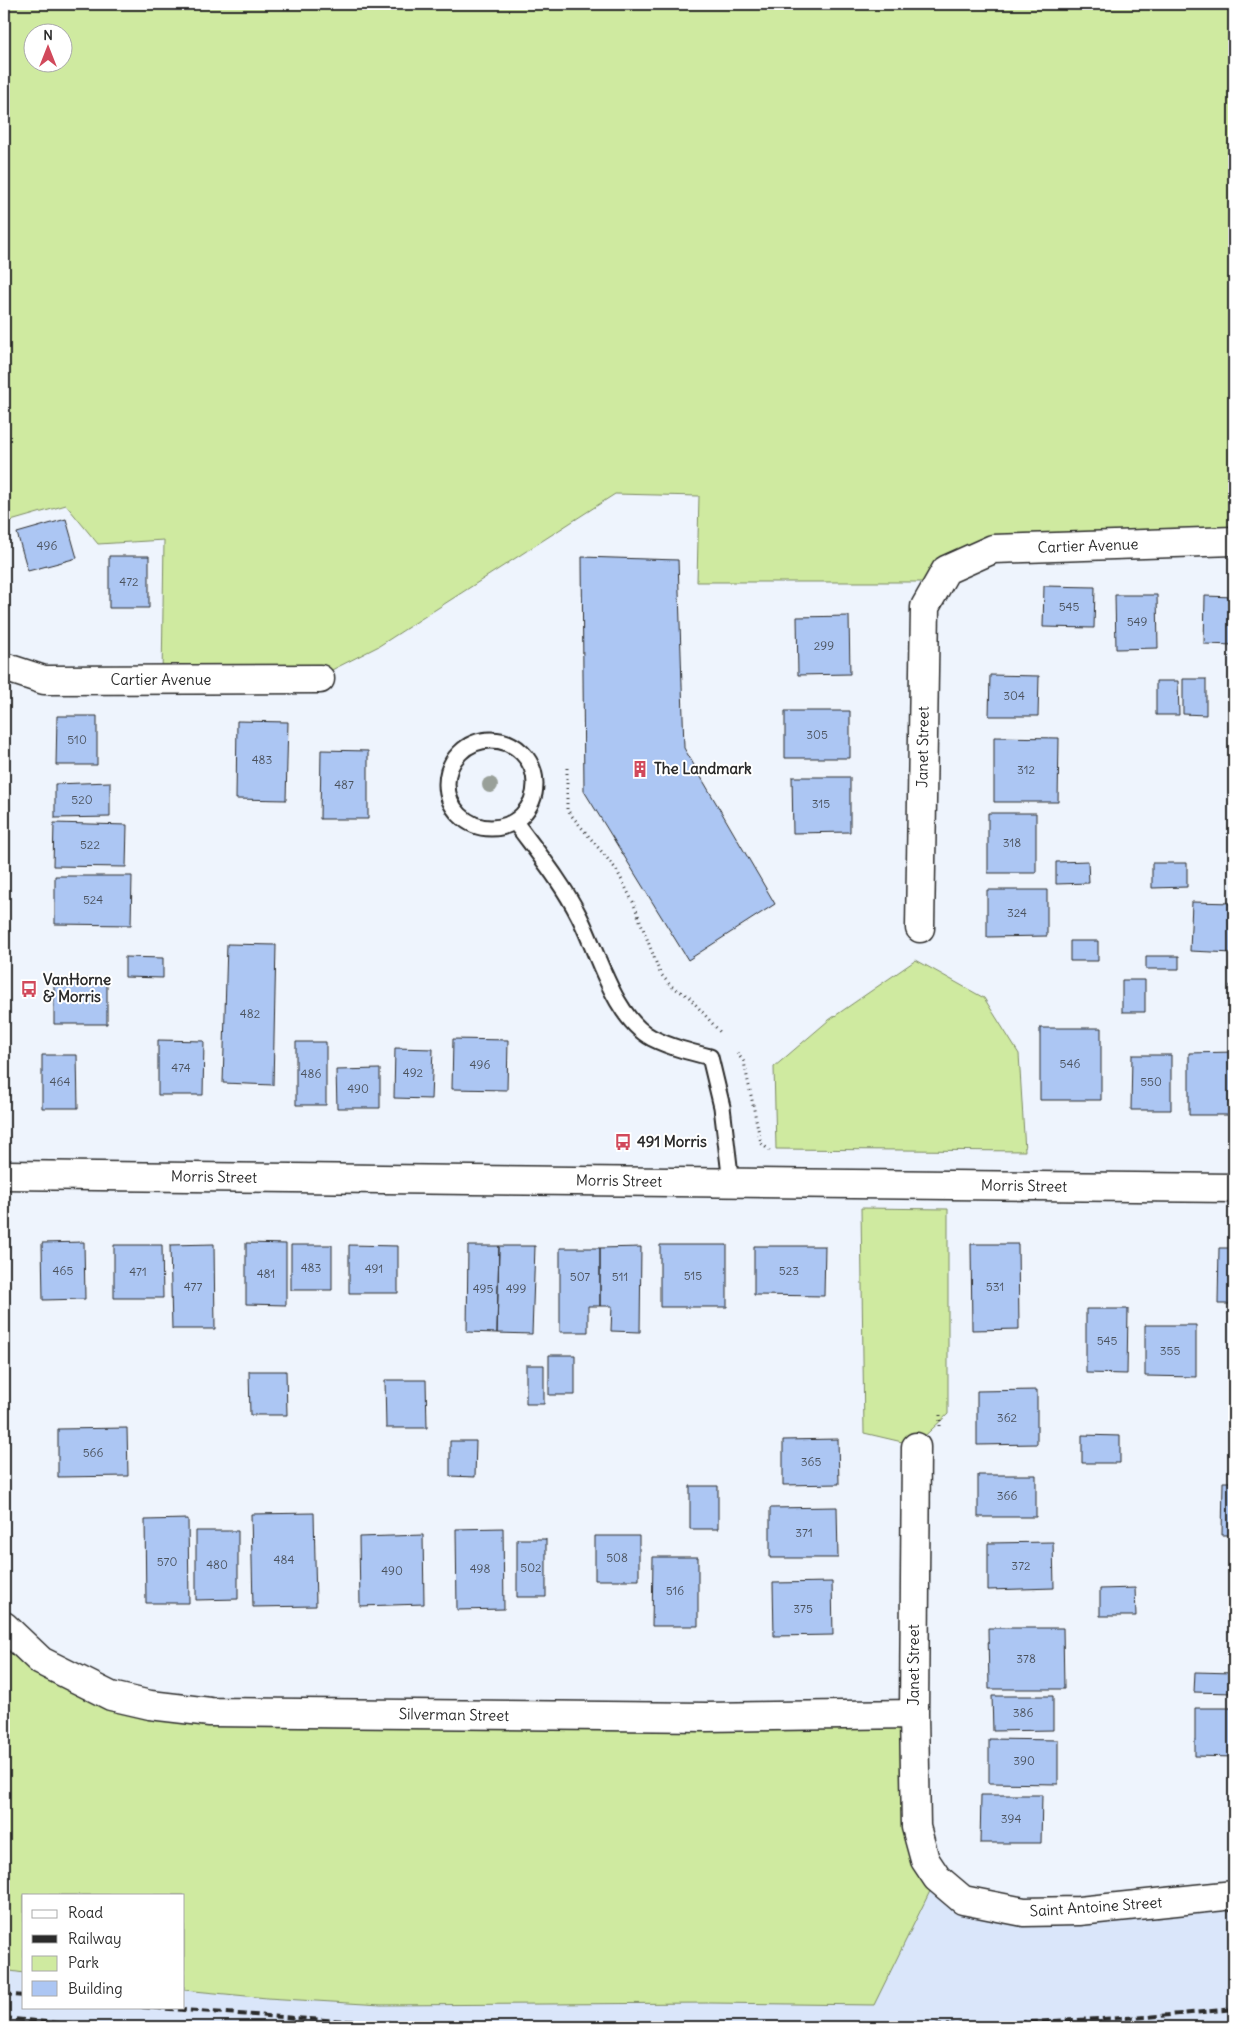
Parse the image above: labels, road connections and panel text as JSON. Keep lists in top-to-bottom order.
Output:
{
  "streets": {
    "street": [
      "Cartier Avenue",
      "Janet Street",
      "Morris Street",
      "Silverman Street",
      "Saint Antoine Street"
    ]
  },
  "crossings": [
    ["Cartier Avenue", "Janet Street"],
    ["Janet Street", "Silverman Street"],
    ["Janet Street", "Saint Antoine Street"]
  ],
  "places": {
    "building": ["The Landmark"],
    "bus stop": ["VanHorne & Morris", "491 Morris"]
  },
  "house_numbers": [
    "496",
    "472",
    "545",
    "549",
    "299",
    "304",
    "305",
    "510",
    "483",
    "312",
    "487",
    "520",
    "315",
    "318",
    "522",
    "524",
    "324",
    "482",
    "546",
    "496",
    "474",
    "492",
    "486",
    "464",
    "550",
    "490",
    "483",
    "491",
    "465",
    "523",
    "471",
    "481",
    "515",
    "507",
    "511",
    "477",
    "531",
    "495",
    "499",
    "545",
    "355",
    "362",
    "566",
    "365",
    "366",
    "371",
    "508",
    "484",
    "570",
    "480",
    "372",
    "502",
    "498",
    "490",
    "516",
    "375",
    "378",
    "386",
    "390",
    "394"
  ],
  "legend": [
    "Road",
    "Railway",
    "Park",
    "Building"
  ],
  "north": "top"
}
